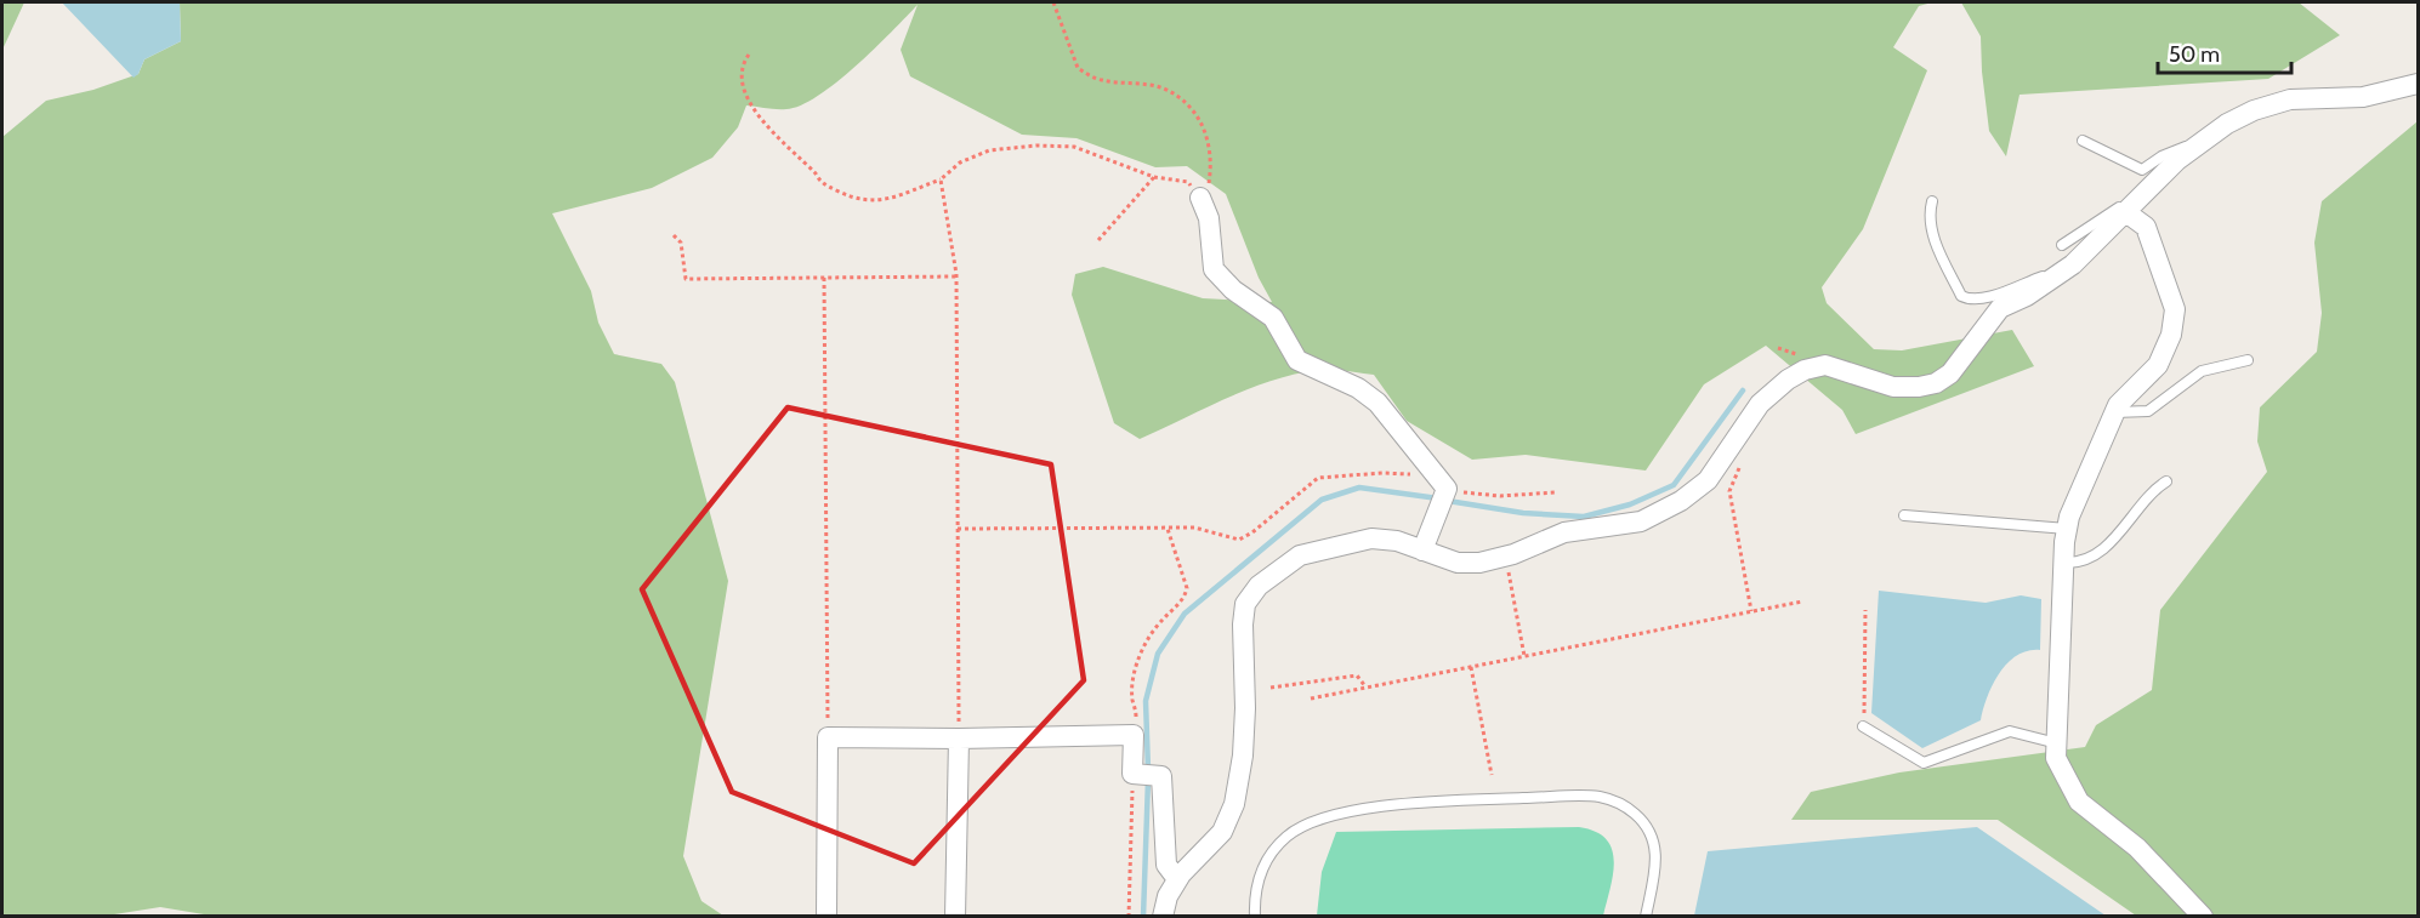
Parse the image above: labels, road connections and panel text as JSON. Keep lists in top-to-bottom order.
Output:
{
  "scale_bar": "50 m"
}
